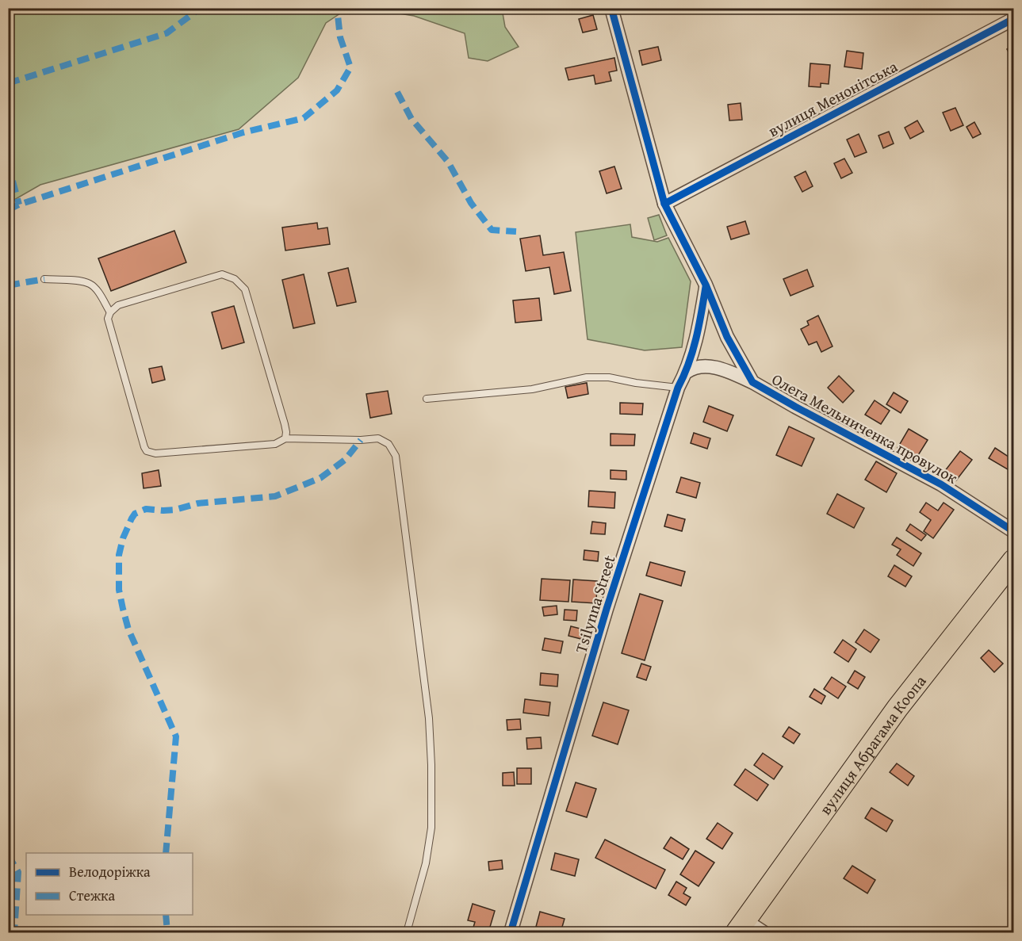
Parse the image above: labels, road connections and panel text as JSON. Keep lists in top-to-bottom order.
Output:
{
  "streets": {
    "main road": ["вулиця Абрагама Коопа"],
    "street": ["вулиця Менонітська", "Олега Мельниченка провулок", "Tsilynna Street"]
  },
  "crossings": [
    ["вулиця Менонітська", "Олега Мельниченка провулок"],
    ["Олега Мельниченка провулок", "Tsilynna Street"]
  ],
  "legend": ["Велодоріжка", "Стежка"]
}
